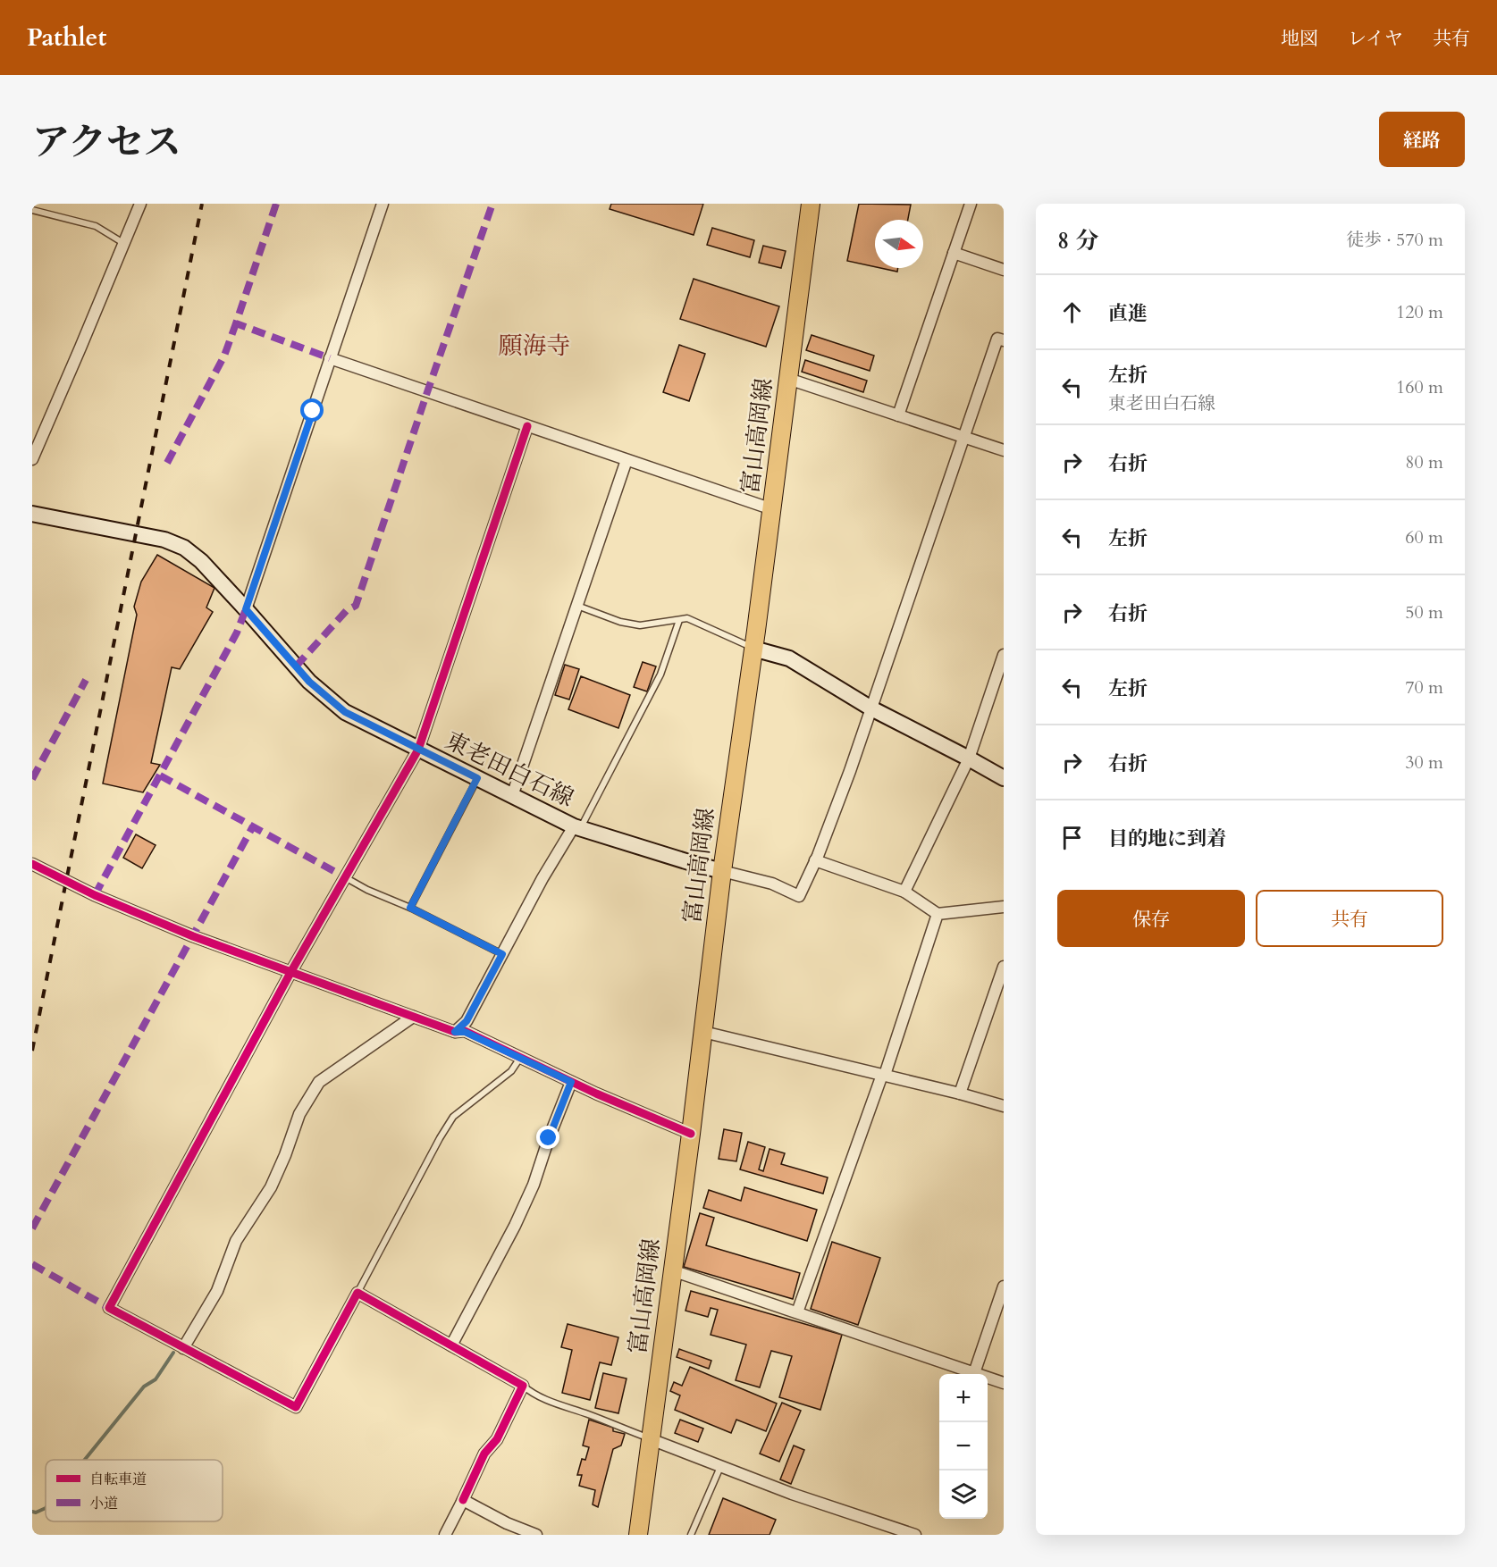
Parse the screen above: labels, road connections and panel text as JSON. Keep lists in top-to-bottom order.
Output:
{
  "streets": {
    "main road": ["富山高岡線", "東老田白石線"]
  },
  "crossings": [
    ["富山高岡線", "東老田白石線"]
  ],
  "districts": ["願海寺"],
  "legend": ["自転車道", "小道"],
  "north": "right",
  "page": {
    "header": "Pathlet",
    "nav": ["地図", "レイヤ", "共有"],
    "title": "アクセス",
    "buttons": [
      "経路",
      ["保存", "共有"]
    ],
    "heading": ["8 分", "徒歩 · 570 m"],
    "list": [
      ["直進", "120 m"],
      ["左折", "東老田白石線", "160 m"],
      ["右折", "80 m"],
      ["左折", "60 m"],
      ["右折", "50 m"],
      ["左折", "70 m"],
      ["右折", "30 m"],
      "目的地に到着"
    ],
    "map_buttons": ["+", "−"]
  }
}
